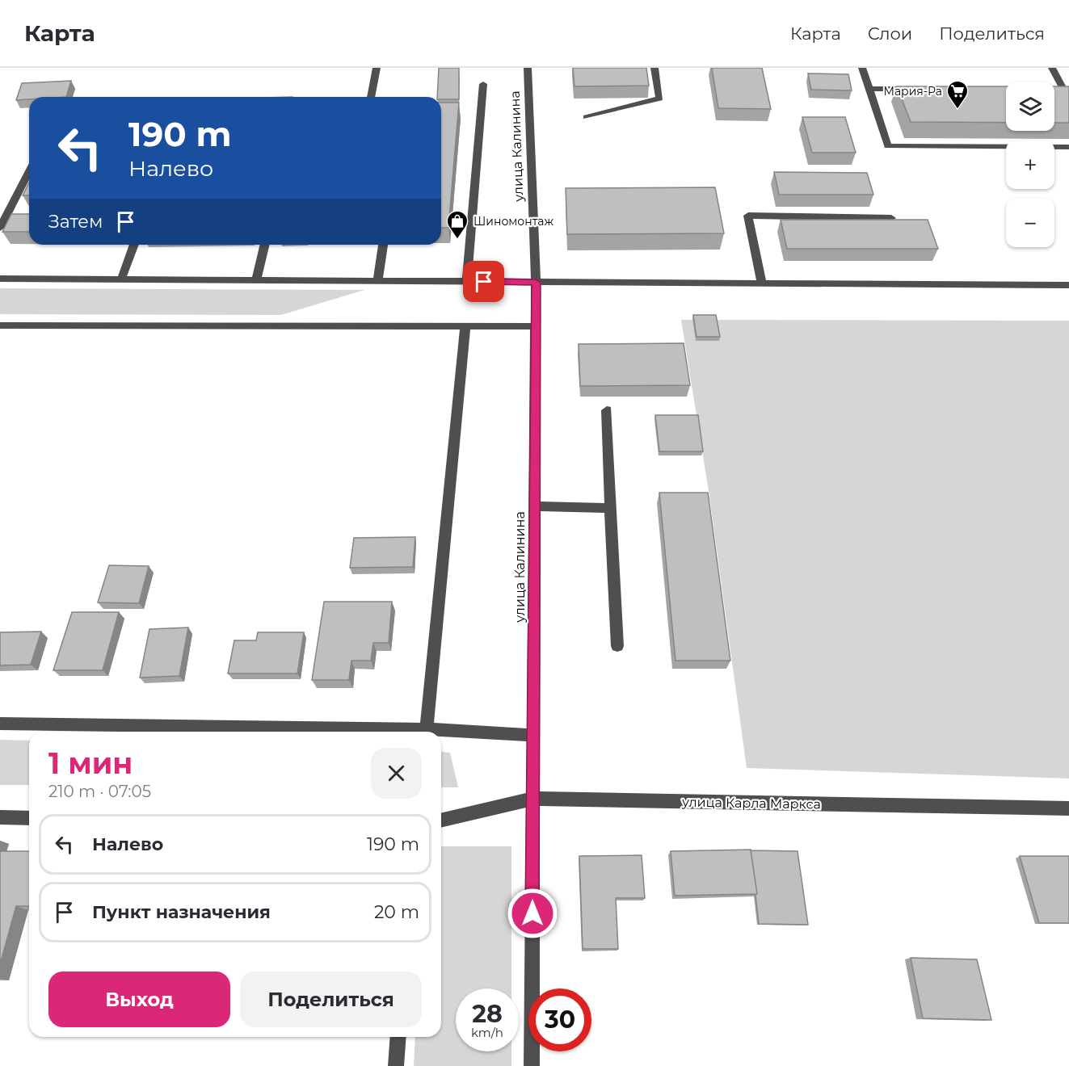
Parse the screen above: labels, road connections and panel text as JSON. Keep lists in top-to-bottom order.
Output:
{
  "streets": {
    "street": ["улица Калинина", "улица Карла Маркса"]
  },
  "crossings": [
    ["улица Калинина", "улица Карла Маркса"]
  ],
  "places": {
    "supermarket": ["Мария-Ра"],
    "shop": ["Шиномонтаж"]
  },
  "page": {
    "header": "Карта",
    "nav": ["Карта", "Слои", "Поделиться"],
    "map_buttons": ["+", "−"],
    "turn": ["190 m", "Налево"],
    "then": "Затем",
    "heading": ["1 мин", "210 m · 07:05"],
    "list": [
      {
        "name": "Налево",
        "value": "190 m"
      },
      {
        "name": "Пункт назначения",
        "value": "20 m"
      }
    ],
    "buttons": ["Выход", "Поделиться"],
    "speed": "28 km/h",
    "limit": "30"
  }
}
